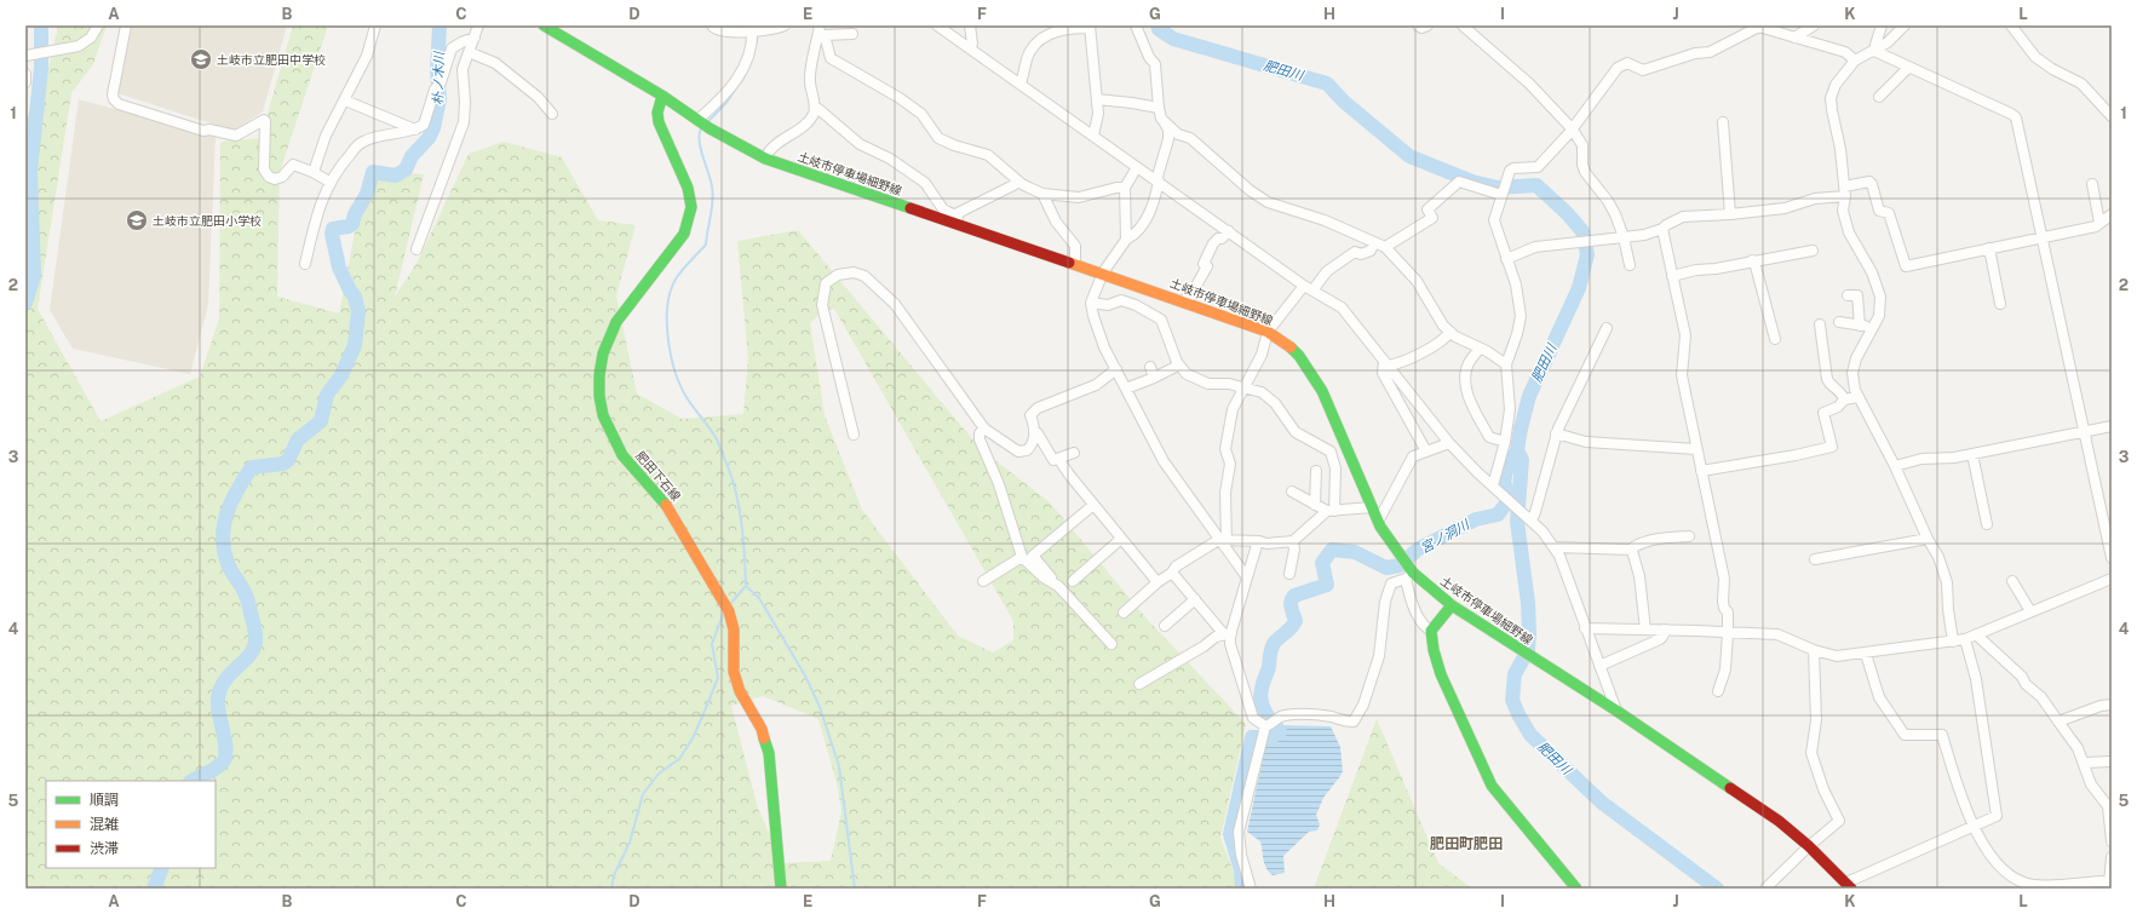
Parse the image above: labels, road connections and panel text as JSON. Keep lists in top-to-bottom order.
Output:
{
  "streets": {
    "main road": ["土岐市停車場細野線", "肥田下石線"]
  },
  "crossings": [
    ["土岐市停車場細野線", "肥田下石線"]
  ],
  "districts": ["肥田町肥田"],
  "water": ["肥田川", "朴ノ木川", "宮ノ洞川"],
  "places": {
    "school or university": ["土岐市立肥田中学校", "土岐市立肥田小学校"]
  },
  "legend": ["順調", "混雑", "渋滞"],
  "grid": {
    "columns": [
      "A",
      "B",
      "C",
      "D",
      "E",
      "F",
      "G",
      "H",
      "I",
      "J",
      "K",
      "L"
    ],
    "rows": [
      "1",
      "2",
      "3",
      "4",
      "5"
    ]
  }
}
